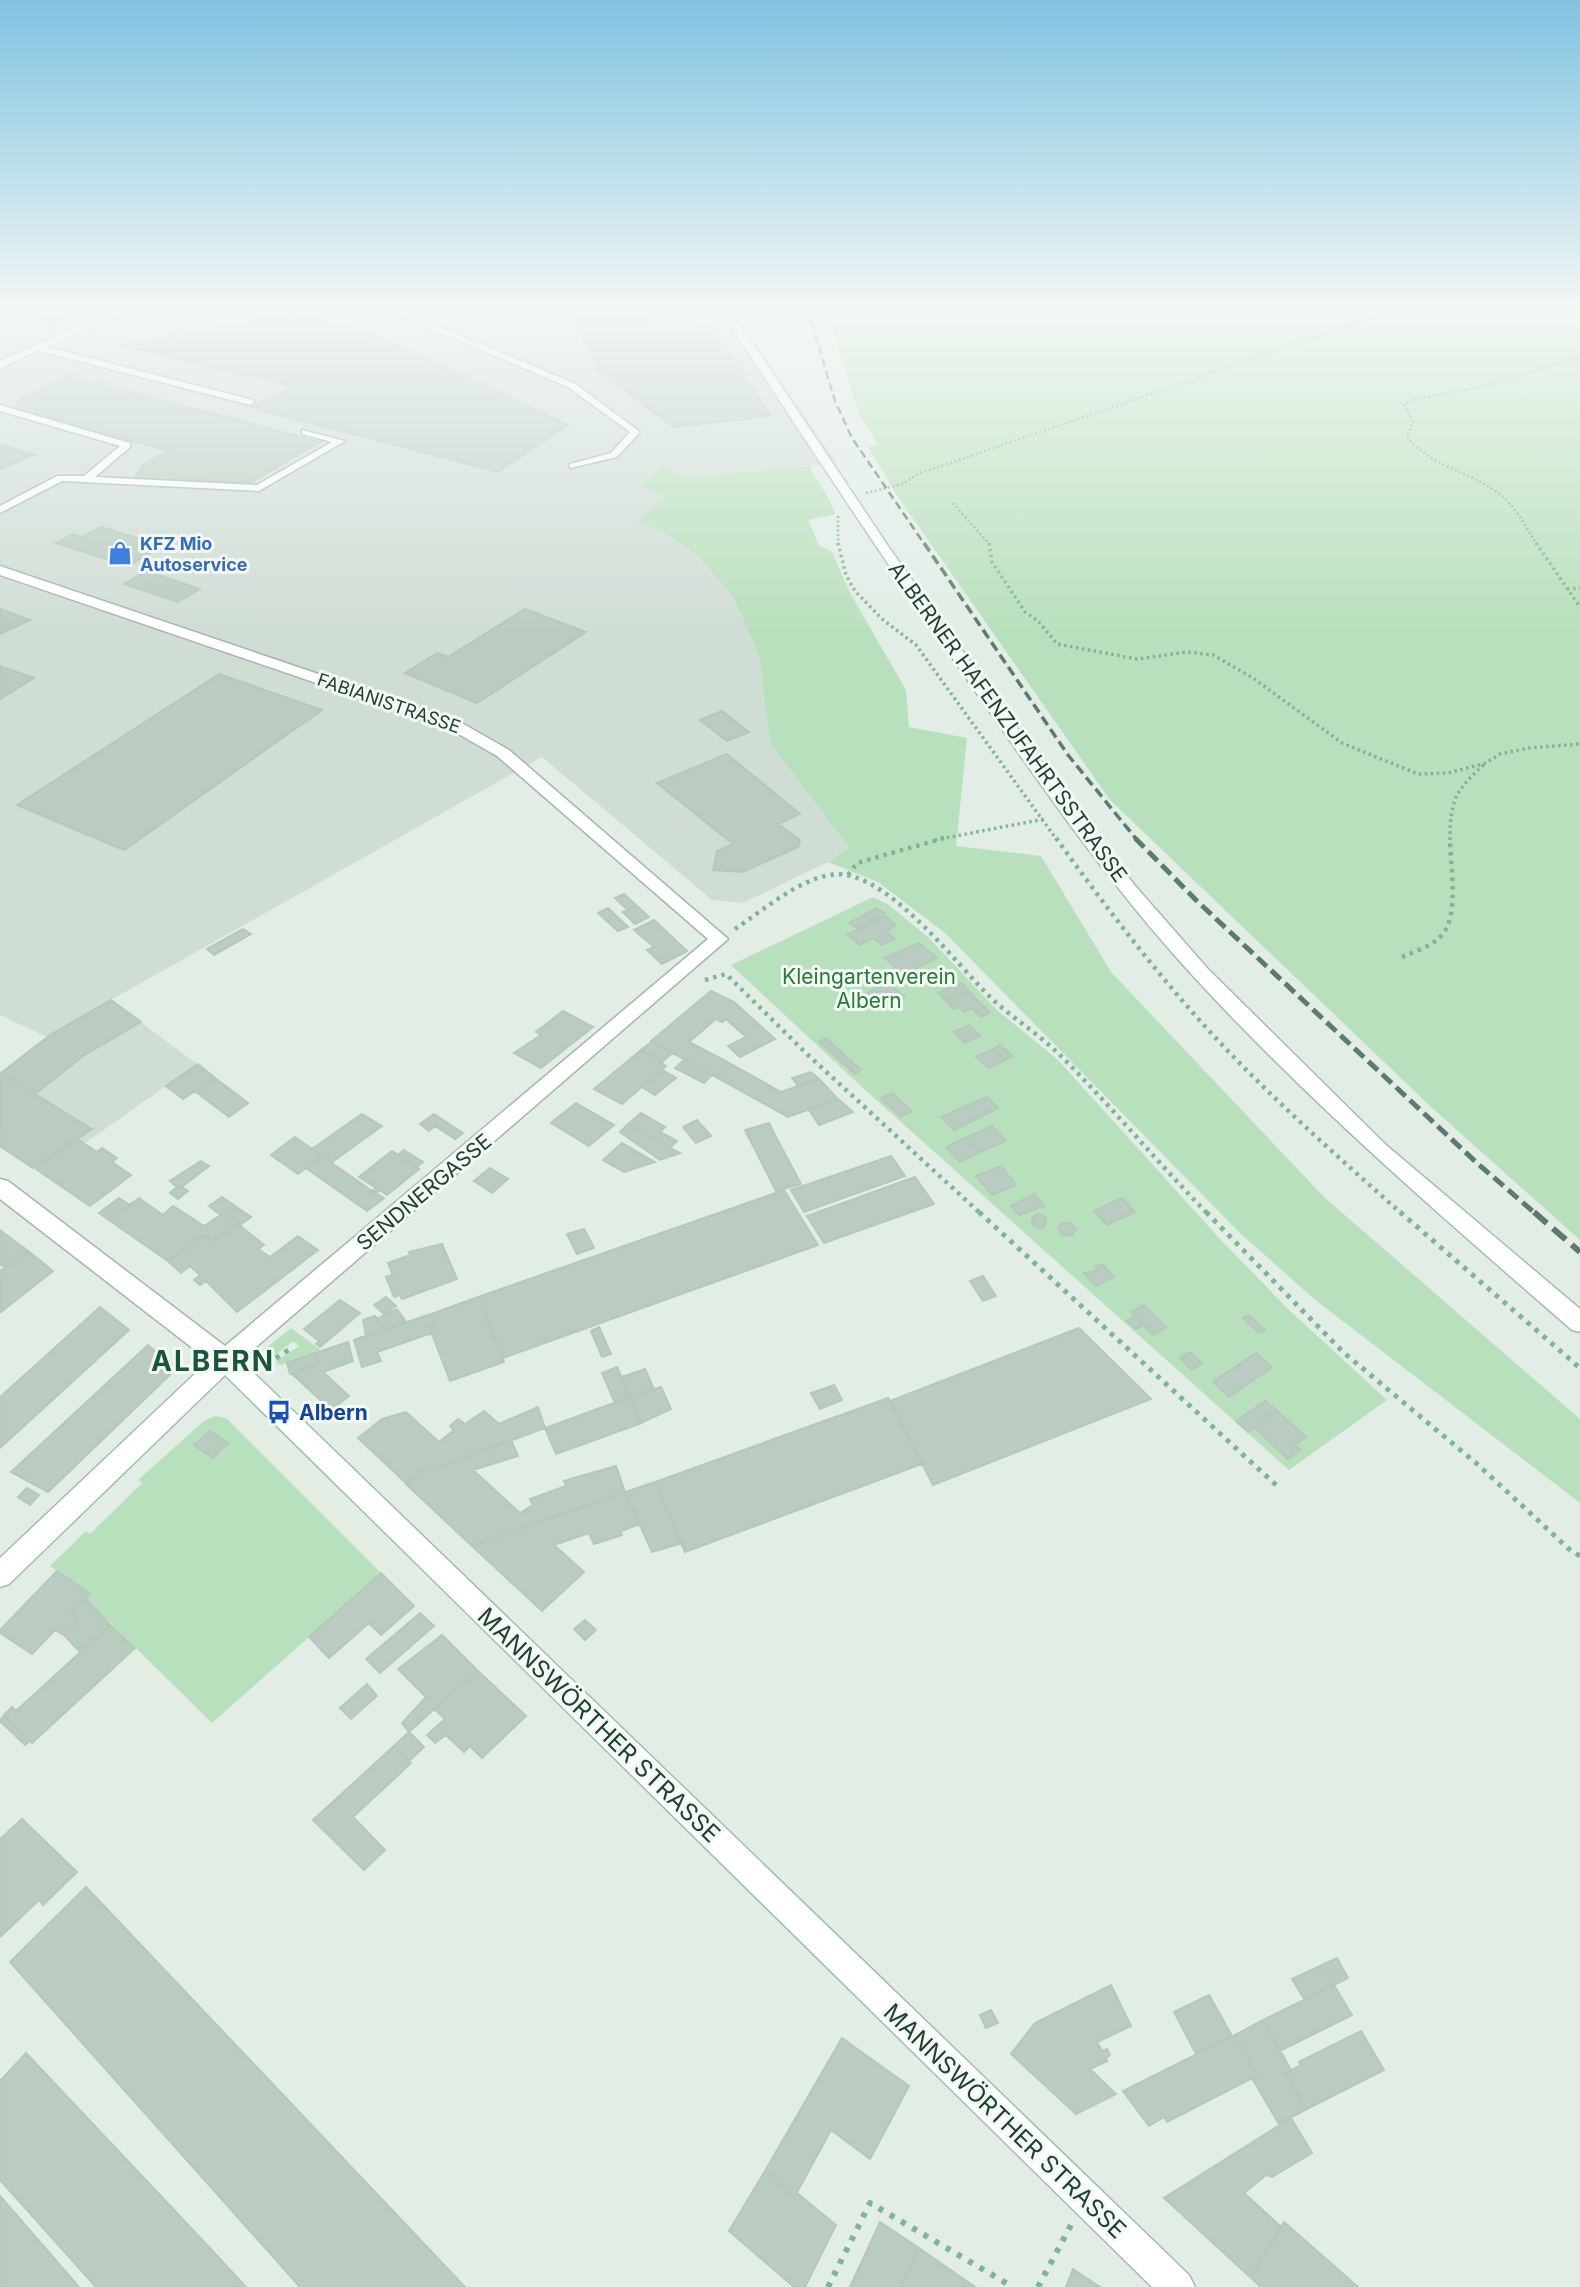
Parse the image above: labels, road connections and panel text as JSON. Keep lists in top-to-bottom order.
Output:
{
  "streets": {
    "street": [
      "FABIANISTRASSE",
      "ALBERNER HAFENZUFAHRTSSTRASSE",
      "SENDNERGASSE",
      "MANNSWÖRTHER STRASSE"
    ]
  },
  "crossings": [
    ["FABIANISTRASSE", "SENDNERGASSE"],
    ["SENDNERGASSE", "MANNSWÖRTHER STRASSE"]
  ],
  "districts": ["ALBERN"],
  "parks": ["Kleingartenverein Albern"],
  "places": {
    "shop": ["KFZ Mio Autoservice"],
    "bus stop": ["Albern"]
  }
}
